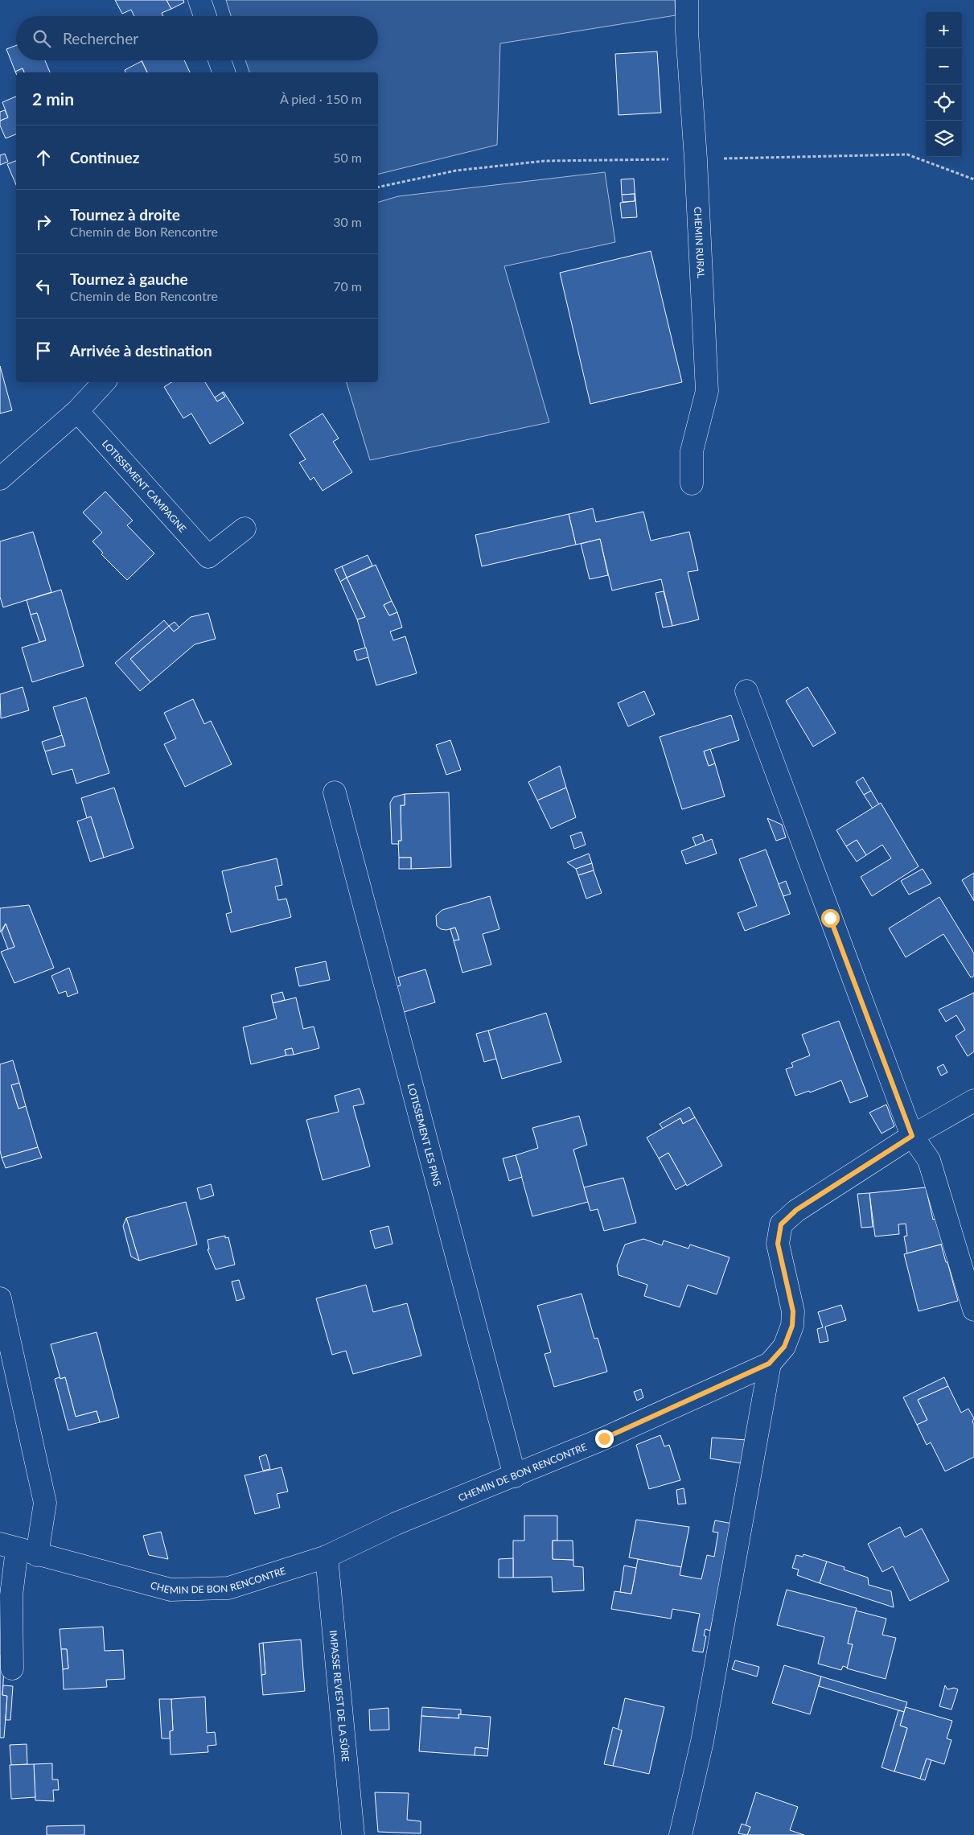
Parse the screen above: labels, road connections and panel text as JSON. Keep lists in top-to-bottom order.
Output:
{
  "streets": {
    "street": [
      "CHEMIN RURAL",
      "LOTISSEMENT CAMPAGNE",
      "LOTISSEMENT LES PINS",
      "CHEMIN DE BON RENCONTRE",
      "IMPASSE REVEST DE LA SÛRE"
    ]
  },
  "crossings": [
    ["LOTISSEMENT LES PINS", "CHEMIN DE BON RENCONTRE"],
    ["CHEMIN DE BON RENCONTRE", "IMPASSE REVEST DE LA SÛRE"]
  ],
  "page": {
    "map_buttons": ["+", "−"],
    "search": "Rechercher",
    "heading": ["2 min", "À pied · 150 m"],
    "list": [
      ["Continuez", "50 m"],
      ["Tournez à droite", "Chemin de Bon Rencontre", "30 m"],
      ["Tournez à gauche", "Chemin de Bon Rencontre", "70 m"],
      "Arrivée à destination"
    ]
  }
}
